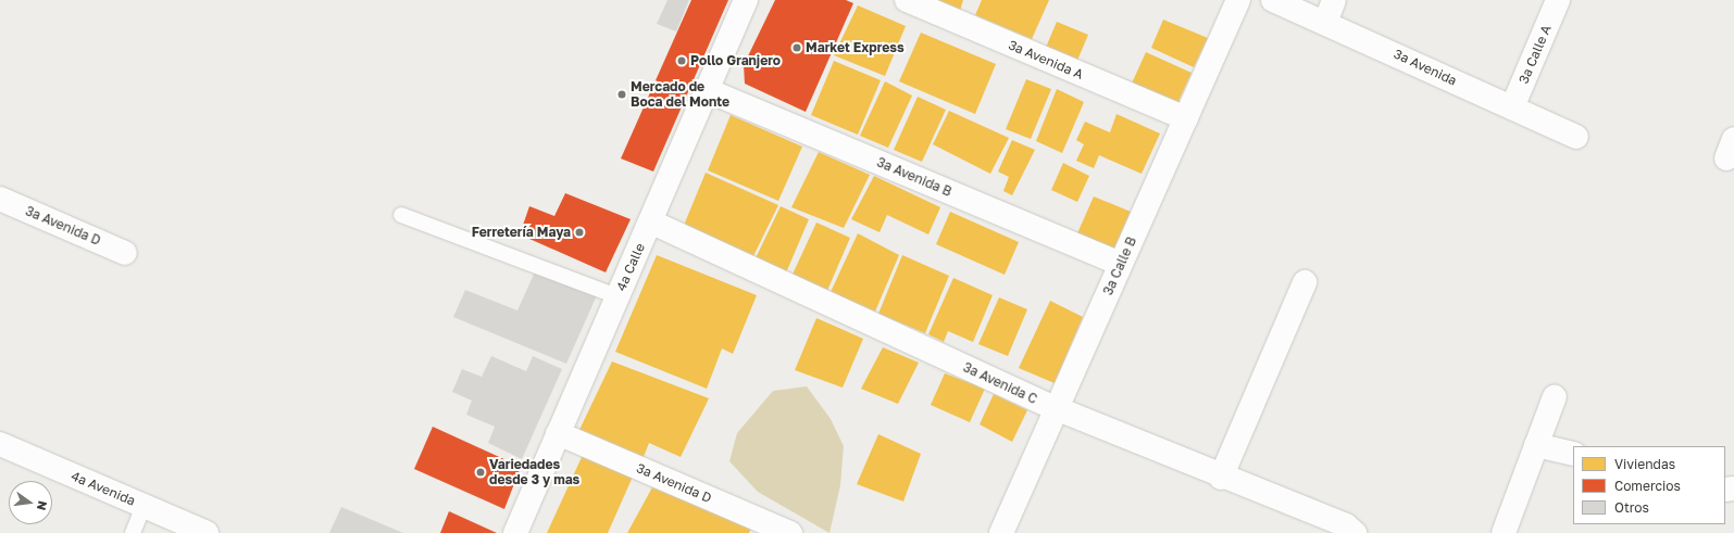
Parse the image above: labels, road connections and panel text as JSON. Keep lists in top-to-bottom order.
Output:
{
  "streets": {
    "street": [
      "3a Calle A",
      "3a Avenida A",
      "3a Avenida",
      "3a Avenida B",
      "3a Avenida D",
      "3a Calle B",
      "4a Calle",
      "3a Avenida C",
      "4a Avenida"
    ]
  },
  "crossings": [
    ["3a Calle A", "3a Avenida"],
    ["3a Avenida A", "3a Calle B"],
    ["3a Avenida B", "3a Calle B"],
    ["3a Avenida B", "4a Calle"],
    ["3a Avenida D", "4a Calle"],
    ["3a Calle B", "3a Avenida C"],
    ["4a Calle", "3a Avenida C"]
  ],
  "places": [
    "Market Express",
    "Pollo Granjero",
    "Mercado de Boca del Monte",
    "Ferretería Maya",
    "Variedades desde 3 y mas"
  ],
  "legend": ["Viviendas", "Comercios", "Otros"],
  "north": "right"
}
